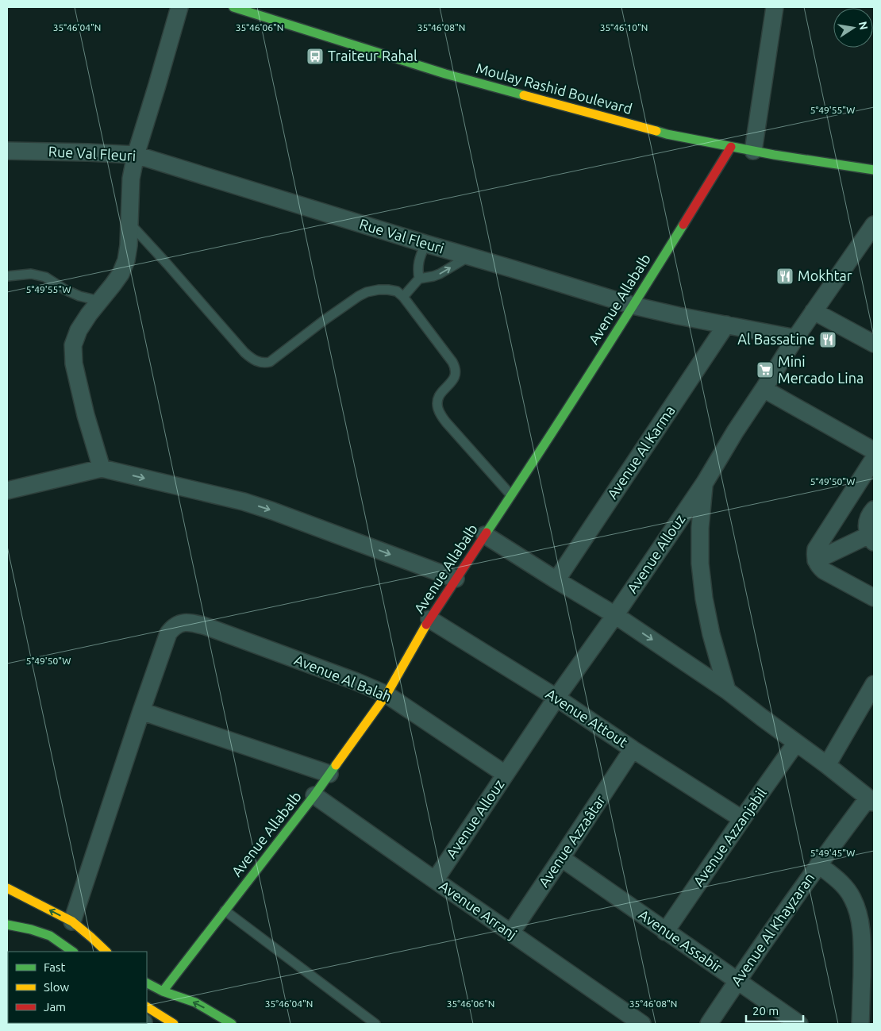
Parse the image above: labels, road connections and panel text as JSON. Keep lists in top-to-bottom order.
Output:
{
  "streets": {
    "street": [
      "Moulay Rashid Boulevard",
      "Rue Val Fleuri",
      "Avenue Allabalb",
      "Avenue Al Karma",
      "Avenue Allouz",
      "Avenue Al Balah",
      "Avenue Attout",
      "Avenue Azzanjabil",
      "Avenue Azzaâtar",
      "Avenue Arranj",
      "Avenue Al Khayzaran",
      "Avenue Assabir"
    ]
  },
  "crossings": [
    ["Moulay Rashid Boulevard", "Avenue Allabalb"],
    ["Rue Val Fleuri", "Avenue Allabalb"],
    ["Rue Val Fleuri", "Avenue Al Karma"],
    ["Rue Val Fleuri", "Avenue Allouz"],
    ["Avenue Allabalb", "Avenue Al Balah"],
    ["Avenue Allabalb", "Avenue Attout"],
    ["Avenue Allabalb", "Avenue Arranj"],
    ["Avenue Allouz", "Avenue Al Balah"],
    ["Avenue Allouz", "Avenue Attout"],
    ["Avenue Allouz", "Avenue Arranj"],
    ["Avenue Attout", "Avenue Azzanjabil"],
    ["Avenue Attout", "Avenue Azzaâtar"],
    ["Avenue Azzanjabil", "Avenue Assabir"],
    ["Avenue Azzaâtar", "Avenue Arranj"],
    ["Avenue Azzaâtar", "Avenue Assabir"],
    ["Avenue Al Khayzaran", "Avenue Assabir"]
  ],
  "places": {
    "bus stop": ["Traiteur Rahal"],
    "restaurant": ["Mokhtar", "Al Bassatine"],
    "supermarket": ["Mini Mercado Lina"]
  },
  "legend": ["Fast", "Slow", "Jam"],
  "scale_bar": "20 m",
  "north": "right",
  "coordinates": [
    "35°46'04\"N",
    "35°46'06\"N",
    "35°46'08\"N",
    "35°46'10\"N",
    "5°49'55\"W",
    "5°49'50\"W",
    "5°49'45\"W"
  ]
}
